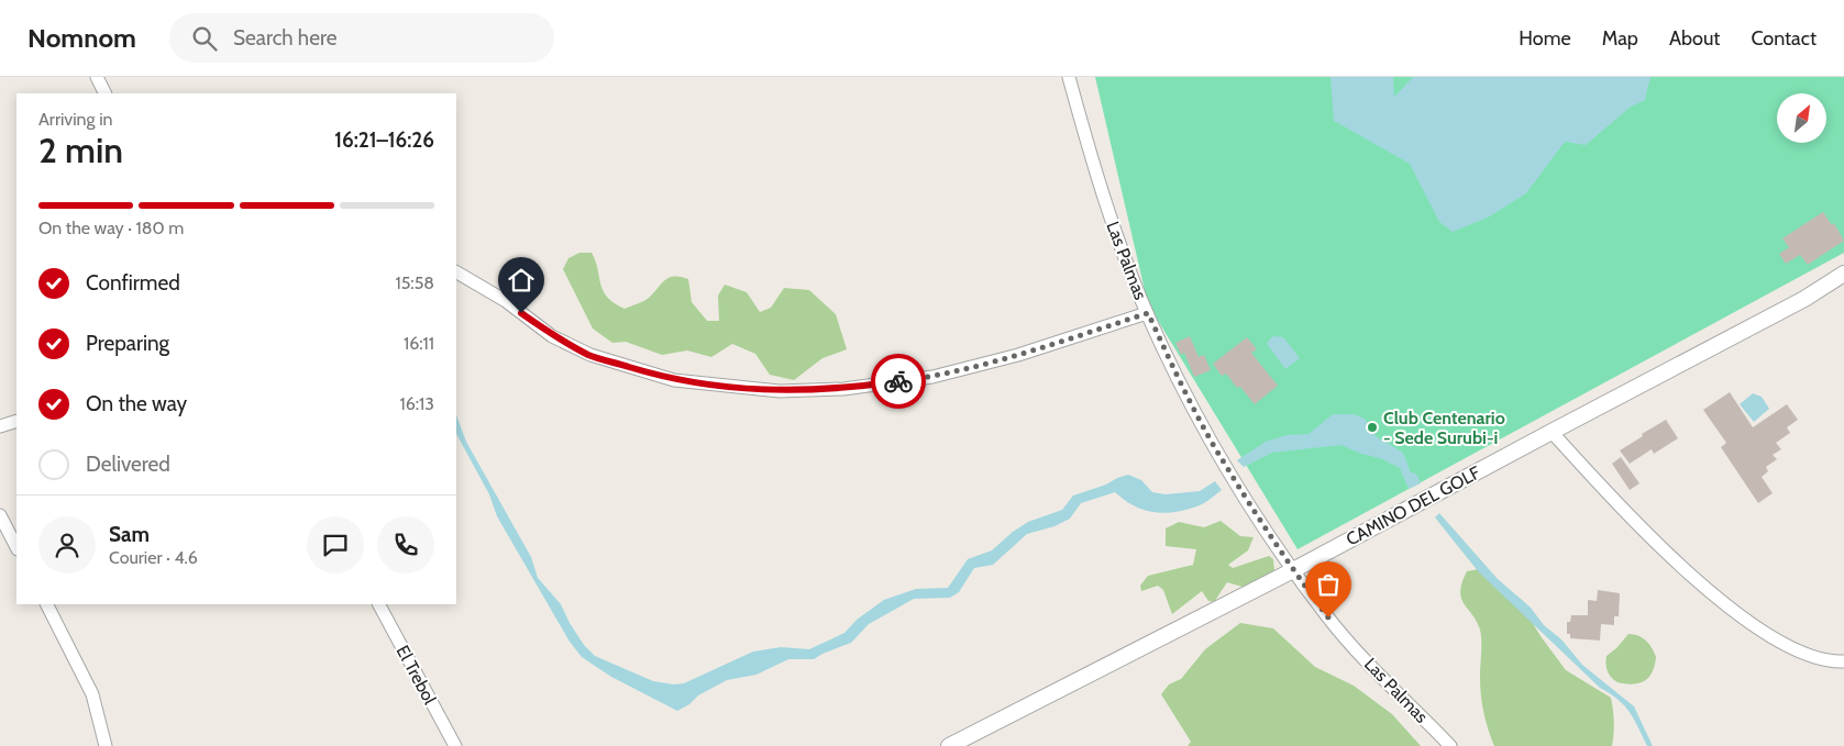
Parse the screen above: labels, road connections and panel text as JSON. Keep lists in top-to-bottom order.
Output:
{
  "streets": {
    "street": ["Las Palmas", "CAMINO DEL GOLF", "El Trebol"]
  },
  "crossings": [
    ["Las Palmas", "CAMINO DEL GOLF"]
  ],
  "places": ["Club Centenario - Sede Surubi-i"],
  "north": "top right",
  "page": {
    "header": "Nomnom",
    "search": "Search here",
    "nav": [
      "Home",
      "Map",
      "About",
      "Contact"
    ],
    "heading": ["2 min", "Arriving in", "16:21–16:26"],
    "panel": ["Sam", "Courier · 4.6"],
    "bar": "On the way · 180 m",
    "list": [
      ["Confirmed", "15:58"],
      ["Preparing", "16:11"],
      ["On the way", "16:13"],
      "Delivered"
    ]
  }
}
